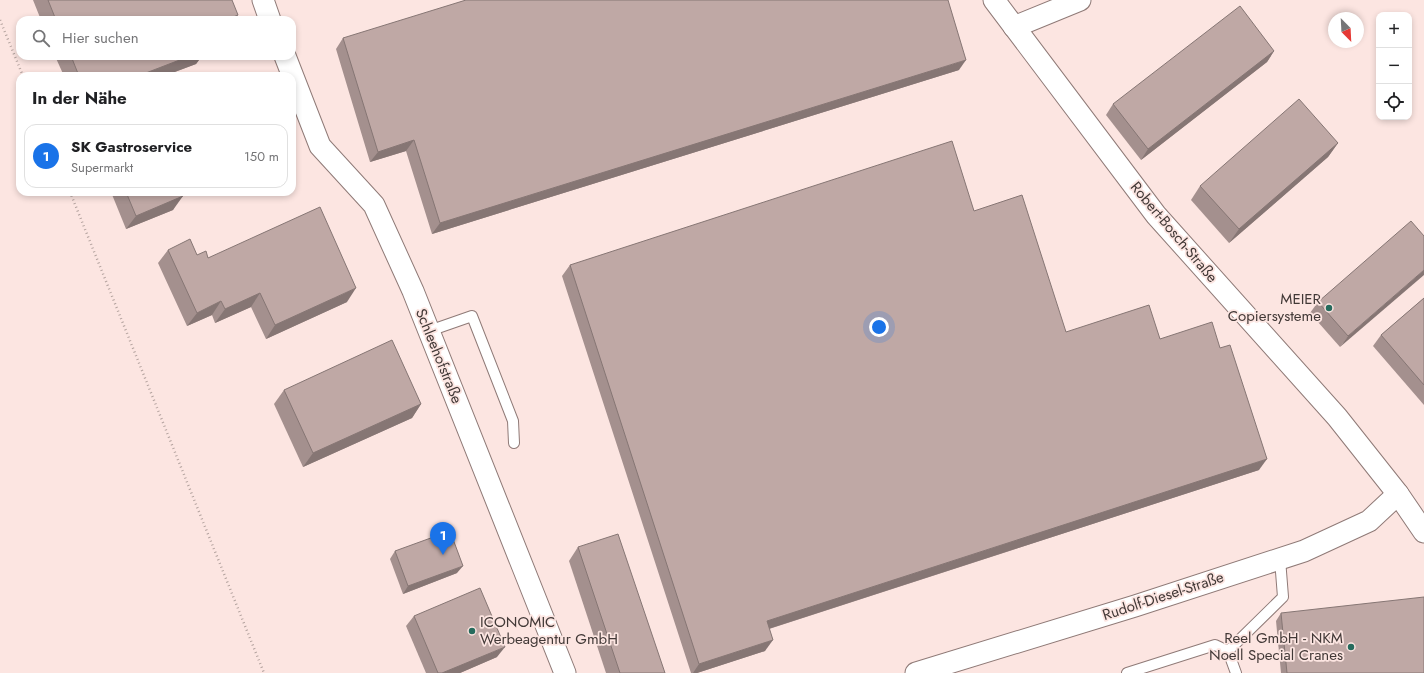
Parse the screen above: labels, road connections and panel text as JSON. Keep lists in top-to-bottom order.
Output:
{
  "streets": {
    "street": ["Robert-Bosch-Straße", "Schleehofstraße", "Rudolf-Diesel-Straße"]
  },
  "crossings": [
    ["Robert-Bosch-Straße", "Rudolf-Diesel-Straße"]
  ],
  "places": ["MEIER Copiersysteme", "ICONOMIC Werbeagentur GmbH", "Reel GmbH - NKM Noell Special Cranes"],
  "north": "bottom right",
  "page": {
    "map_buttons": ["+", "−"],
    "search": "Hier suchen",
    "heading": "In der Nähe",
    "list": [
      {
        "mark": "1",
        "name": "SK Gastroservice",
        "note": "Supermarkt",
        "value": "150 m"
      }
    ],
    "pins": "1"
  }
}
